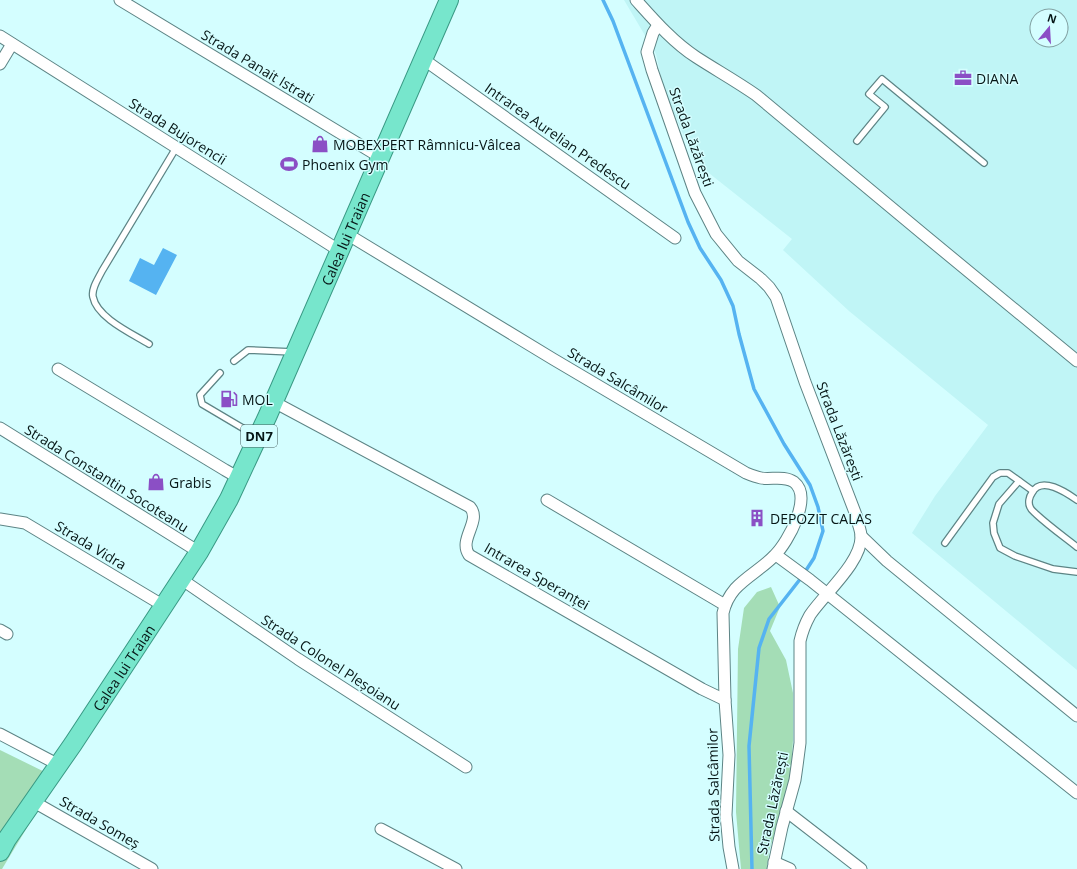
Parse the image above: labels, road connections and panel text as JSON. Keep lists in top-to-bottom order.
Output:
{
  "streets": {
    "highway": ["Calea lui Traian", "DN7"],
    "street": [
      "Strada Panait Istrati",
      "Strada Bujorencii",
      "Intrarea Aurelian Predescu",
      "Strada Lăzărești",
      "Strada Salcâmilor",
      "Strada Constantin Socoteanu",
      "Strada Vidra",
      "Intrarea Speranței",
      "Strada Colonel Pleșoianu",
      "Strada Someș"
    ]
  },
  "crossings": [
    ["Strada Panait Istrati", "Calea lui Traian"],
    ["Strada Bujorencii", "Calea lui Traian"],
    ["Intrarea Aurelian Predescu", "Calea lui Traian"],
    ["Calea lui Traian", "Strada Salcâmilor"],
    ["Calea lui Traian", "Strada Constantin Socoteanu"],
    ["Calea lui Traian", "Strada Vidra"],
    ["Calea lui Traian", "Intrarea Speranței"],
    ["Calea lui Traian", "Strada Colonel Pleșoianu"],
    ["Calea lui Traian", "Strada Someș"],
    ["Strada Salcâmilor", "Intrarea Speranței"]
  ],
  "places": {
    "office": ["DIANA"],
    "shop": ["MOBEXPERT Râmnicu-Vâlcea", "Grabis"],
    "sports": ["Phoenix Gym"],
    "fuel station": ["MOL"],
    "building": ["DEPOZIT CALAS"]
  },
  "north": "top"
}
